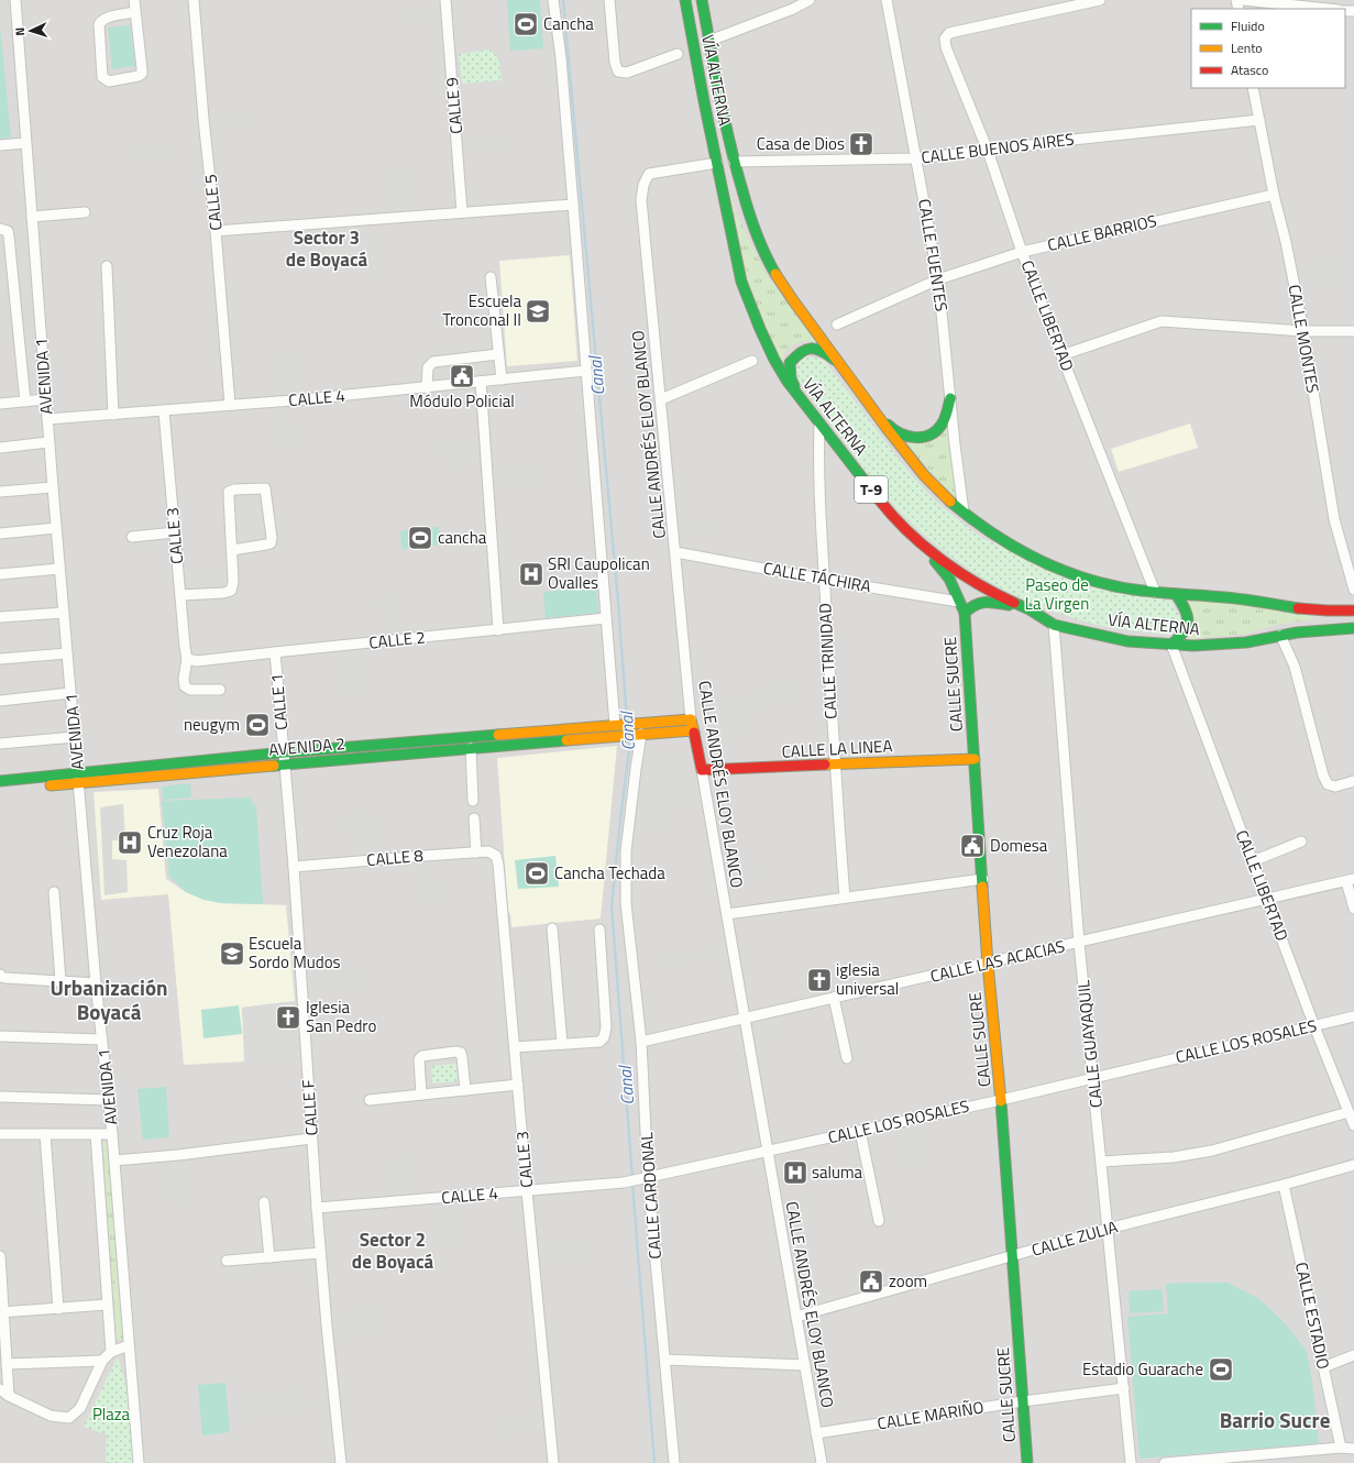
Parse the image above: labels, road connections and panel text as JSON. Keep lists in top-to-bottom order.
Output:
{
  "streets": {
    "main road": [
      "VÍA ALTERNA",
      "CALLE ANDRÉS ELOY BLANCO",
      "T-9",
      "CALLE SUCRE",
      "AVENIDA 2",
      "CALLE LA LINEA"
    ],
    "street": [
      "CALLE 9",
      "CALLE BUENOS AIRES",
      "CALLE 5",
      "CALLE BARRIOS",
      "CALLE FUENTES",
      "CALLE LIBERTAD",
      "CALLE MONTES",
      "AVENIDA 1",
      "CALLE 4",
      "CALLE 3",
      "CALLE TÁCHIRA",
      "CALLE 2",
      "CALLE TRINIDAD",
      "CALLE 1",
      "CALLE 8",
      "CALLE LAS ACACIAS",
      "CALLE LOS ROSALES",
      "CALLE GUAYAQUIL",
      "CALLE F",
      "CALLE CARDONAL",
      "CALLE ZULIA",
      "CALLE ESTADIO",
      "CALLE MARIÑO"
    ]
  },
  "crossings": [
    ["VÍA ALTERNA", "CALLE BUENOS AIRES"],
    ["VÍA ALTERNA", "CALLE FUENTES"],
    ["VÍA ALTERNA", "CALLE LIBERTAD"],
    ["VÍA ALTERNA", "CALLE ANDRÉS ELOY BLANCO"],
    ["VÍA ALTERNA", "T-9"],
    ["VÍA ALTERNA", "CALLE TRINIDAD"],
    ["VÍA ALTERNA", "CALLE GUAYAQUIL"],
    ["CALLE BUENOS AIRES", "CALLE FUENTES"],
    ["CALLE BUENOS AIRES", "CALLE LIBERTAD"],
    ["CALLE BUENOS AIRES", "CALLE MONTES"],
    ["CALLE 5", "CALLE 4"],
    ["CALLE BARRIOS", "CALLE FUENTES"],
    ["CALLE BARRIOS", "CALLE LIBERTAD"],
    ["CALLE BARRIOS", "CALLE MONTES"],
    ["CALLE LIBERTAD", "CALLE LAS ACACIAS"],
    ["CALLE LIBERTAD", "CALLE LOS ROSALES"],
    ["AVENIDA 1", "CALLE 4"],
    ["AVENIDA 1", "AVENIDA 2"],
    ["CALLE 4", "CALLE 3"],
    ["CALLE 4", "CALLE LOS ROSALES"],
    ["CALLE 4", "CALLE F"],
    ["CALLE ANDRÉS ELOY BLANCO", "CALLE TÁCHIRA"],
    ["CALLE ANDRÉS ELOY BLANCO", "AVENIDA 2"],
    ["CALLE ANDRÉS ELOY BLANCO", "CALLE LA LINEA"],
    ["CALLE ANDRÉS ELOY BLANCO", "CALLE LAS ACACIAS"],
    ["CALLE ANDRÉS ELOY BLANCO", "CALLE LOS ROSALES"],
    ["CALLE ANDRÉS ELOY BLANCO", "CALLE ZULIA"],
    ["CALLE ANDRÉS ELOY BLANCO", "CALLE MARIÑO"],
    ["CALLE 3", "CALLE 2"],
    ["CALLE 3", "CALLE 8"],
    ["CALLE TÁCHIRA", "CALLE TRINIDAD"],
    ["CALLE 2", "CALLE 1"],
    ["CALLE TRINIDAD", "CALLE LA LINEA"],
    ["CALLE SUCRE", "CALLE LA LINEA"],
    ["CALLE SUCRE", "CALLE LAS ACACIAS"],
    ["CALLE SUCRE", "CALLE LOS ROSALES"],
    ["CALLE SUCRE", "CALLE ZULIA"],
    ["CALLE SUCRE", "CALLE MARIÑO"],
    ["CALLE 1", "AVENIDA 2"],
    ["CALLE 1", "CALLE F"],
    ["AVENIDA 2", "CALLE F"],
    ["AVENIDA 2", "CALLE CARDONAL"],
    ["CALLE 8", "CALLE F"],
    ["CALLE LAS ACACIAS", "CALLE GUAYAQUIL"],
    ["CALLE LAS ACACIAS", "CALLE CARDONAL"],
    ["CALLE LOS ROSALES", "CALLE GUAYAQUIL"],
    ["CALLE LOS ROSALES", "CALLE CARDONAL"],
    ["CALLE GUAYAQUIL", "CALLE ZULIA"],
    ["CALLE GUAYAQUIL", "CALLE MARIÑO"],
    ["CALLE ZULIA", "CALLE ESTADIO"]
  ],
  "districts": [
    "Sector 3 de Boyacá",
    "Urbanización Boyacá",
    "Sector 2 de Boyacá",
    "Barrio Sucre"
  ],
  "water": ["Canal"],
  "parks": ["Paseo de La Virgen", "Plaza"],
  "places": {
    "sports": [
      "Cancha",
      "cancha",
      "neugym",
      "Cancha Techada",
      "Estadio Guarache"
    ],
    "church": ["Casa de Dios", "iglesia universal", "Iglesia San Pedro"],
    "school or university": ["Escuela Tronconal II", "Escuela Sordo Mudos"],
    "public building": ["Módulo Policial", "Domesa", "zoom"],
    "hospital": ["SRI Caupolican Ovalles", "Cruz Roja Venezolana", "saluma"]
  },
  "legend": ["Fluido", "Lento", "Atasco"],
  "north": "left"
}
